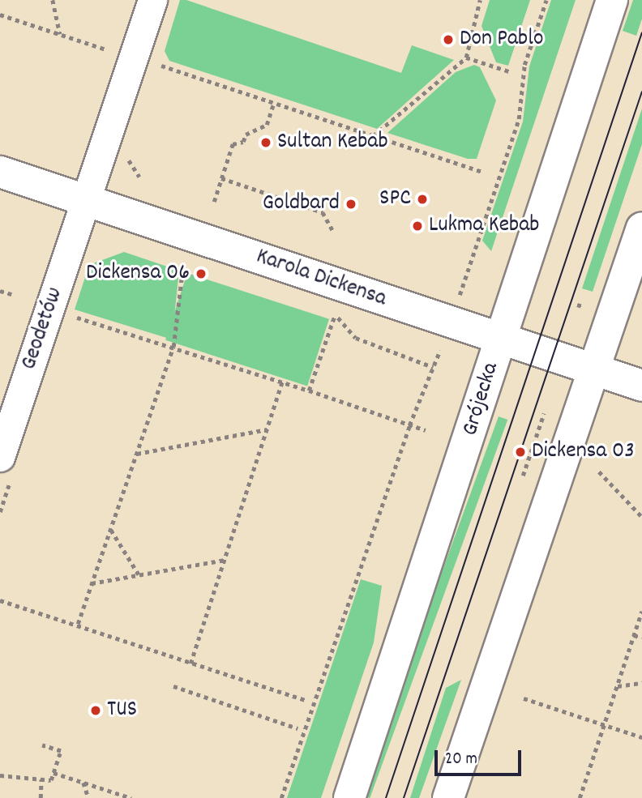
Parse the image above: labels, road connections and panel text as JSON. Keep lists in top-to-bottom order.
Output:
{
  "streets": {
    "main road": ["Karola Dickensa", "Grójecka"],
    "street": ["Geodetów"]
  },
  "crossings": [
    ["Karola Dickensa", "Geodetów"],
    ["Karola Dickensa", "Grójecka"]
  ],
  "places": [
    "Don Pablo",
    "Sultan Kebab",
    "SPC",
    "Goldbard",
    "Lukma Kebab",
    "Dickensa 06",
    "Dickensa 03",
    "TUS"
  ],
  "scale_bar": "20 m"
}
